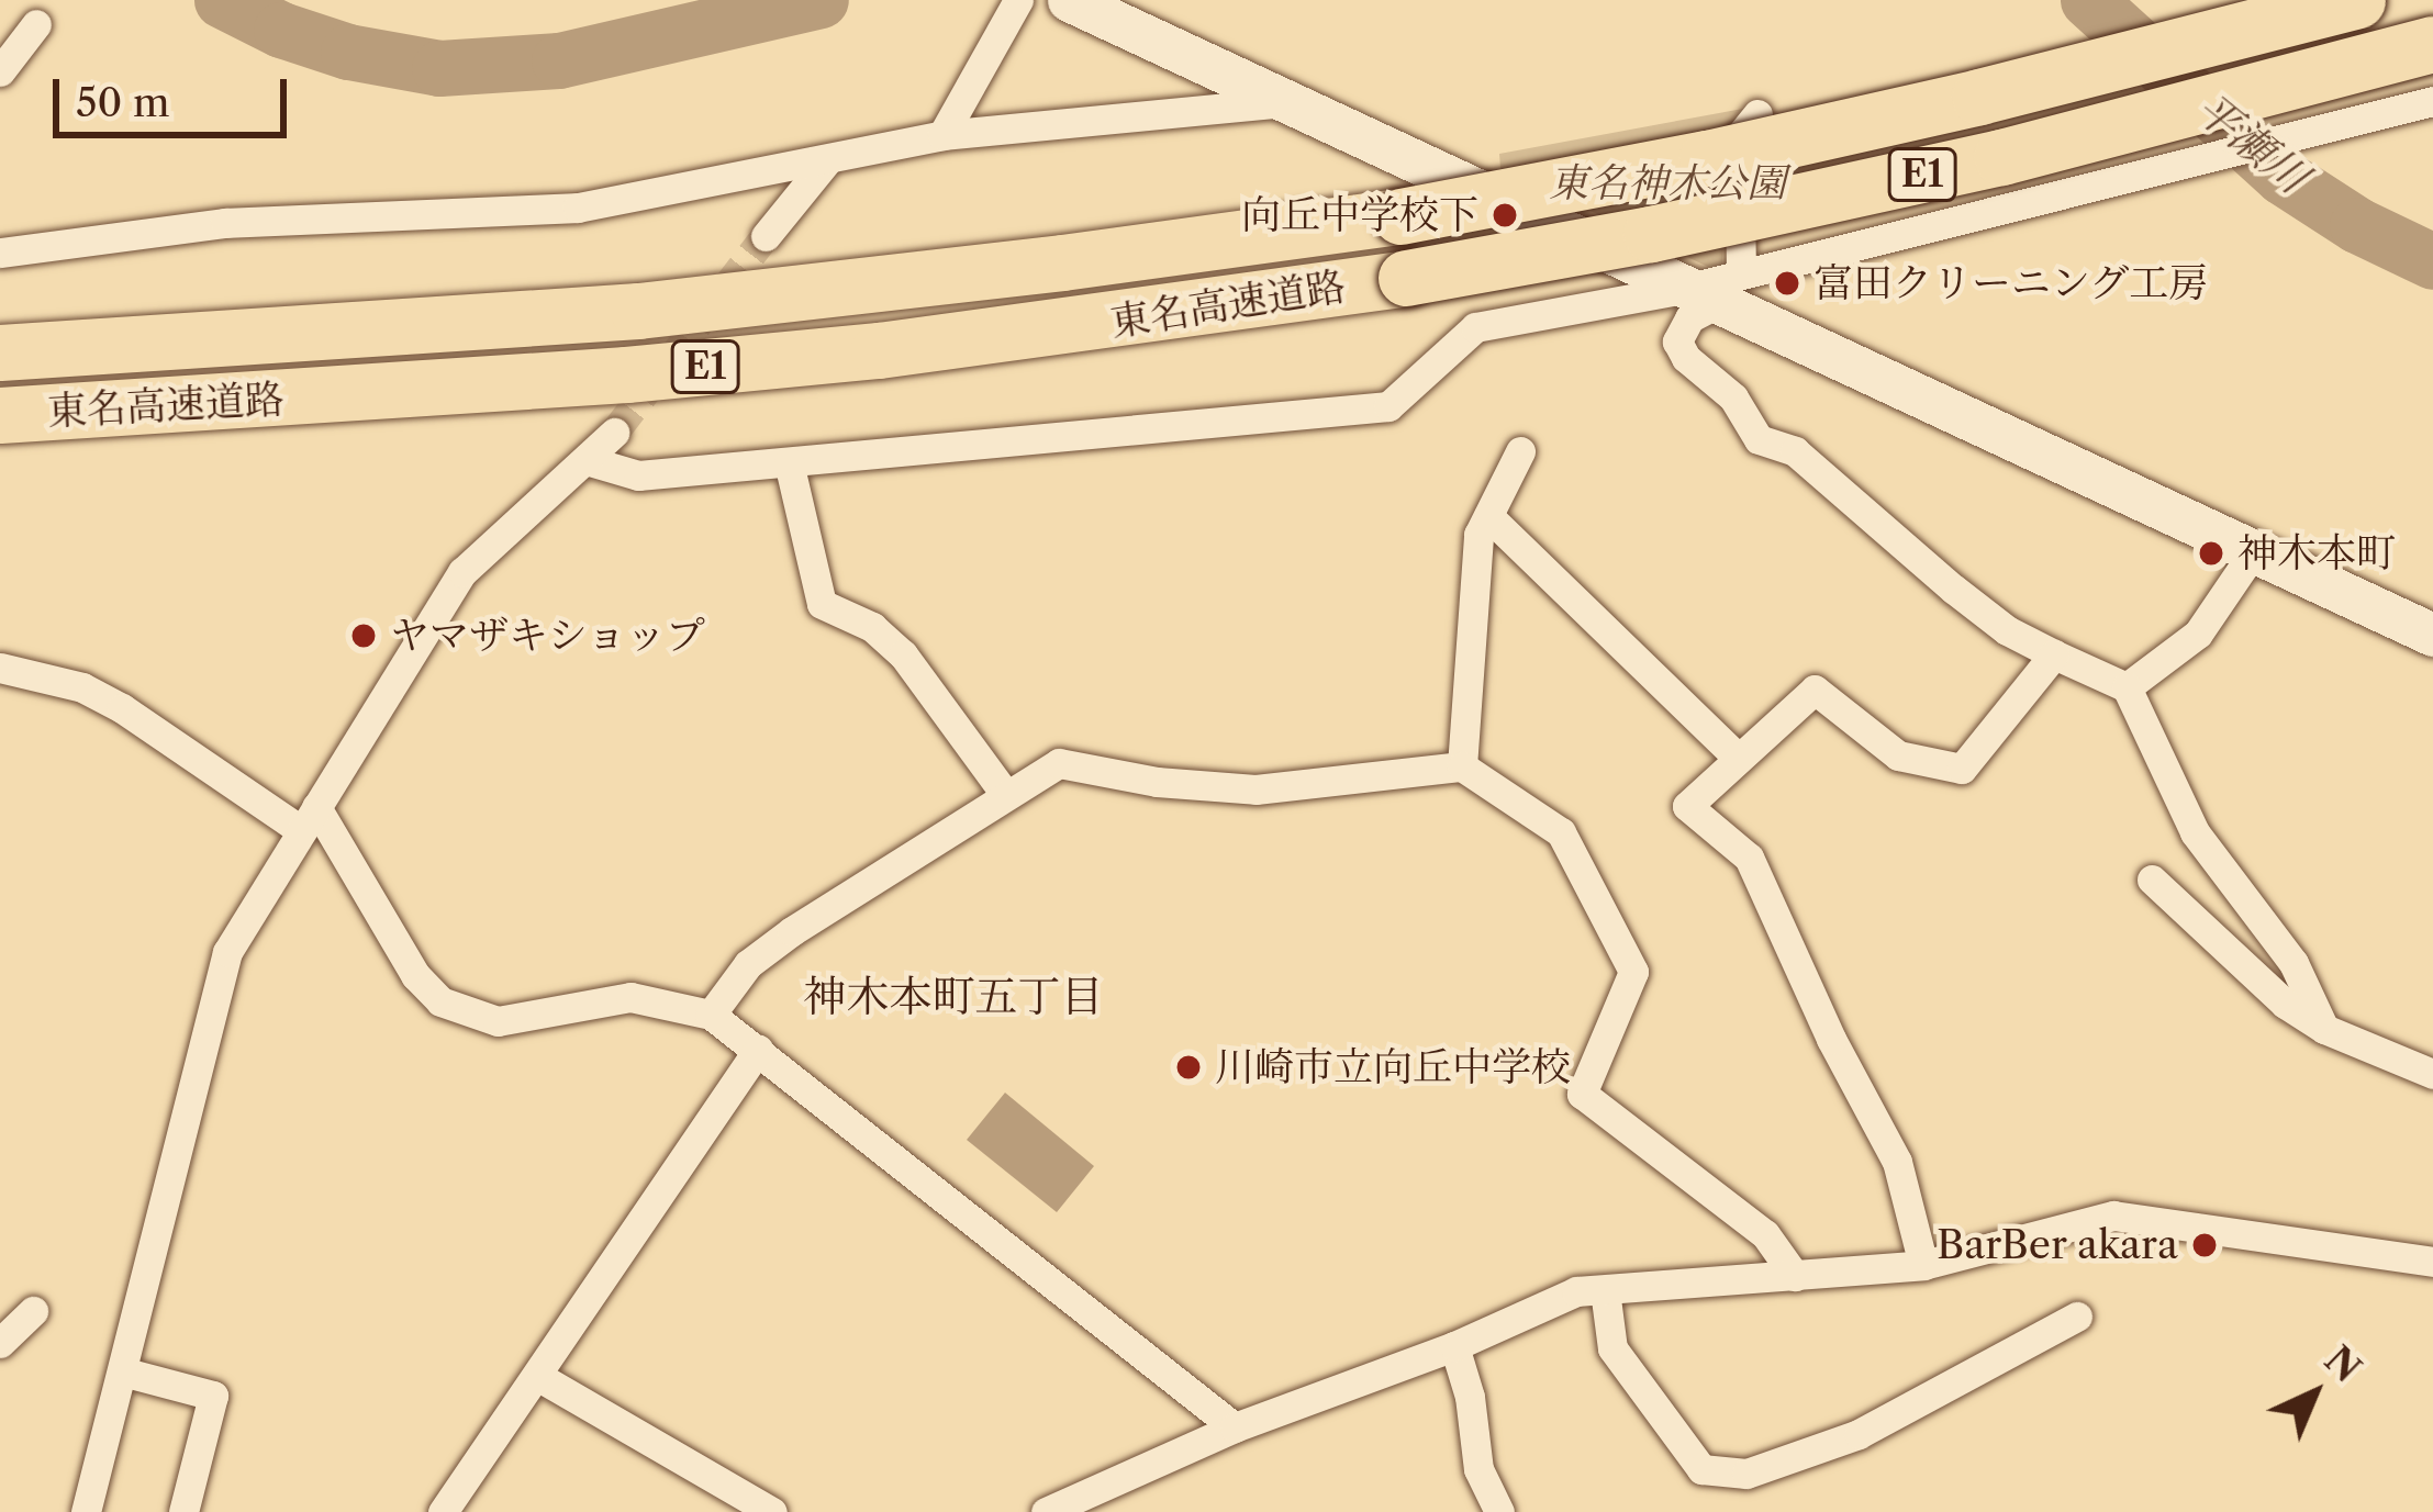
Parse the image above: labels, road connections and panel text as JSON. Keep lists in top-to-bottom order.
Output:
{
  "streets": {
    "highway": ["E1", "東名高速道路"]
  },
  "districts": ["神木本町五丁目"],
  "water": ["平瀬川"],
  "parks": ["東名神木公園"],
  "places": [
    "向丘中学校下",
    "富田クリーニング工房",
    "神木本町",
    "ヤマザキショップ",
    "川崎市立向丘中学校",
    "BarBer akara"
  ],
  "scale_bar": "50 m",
  "north": "top right"
}
